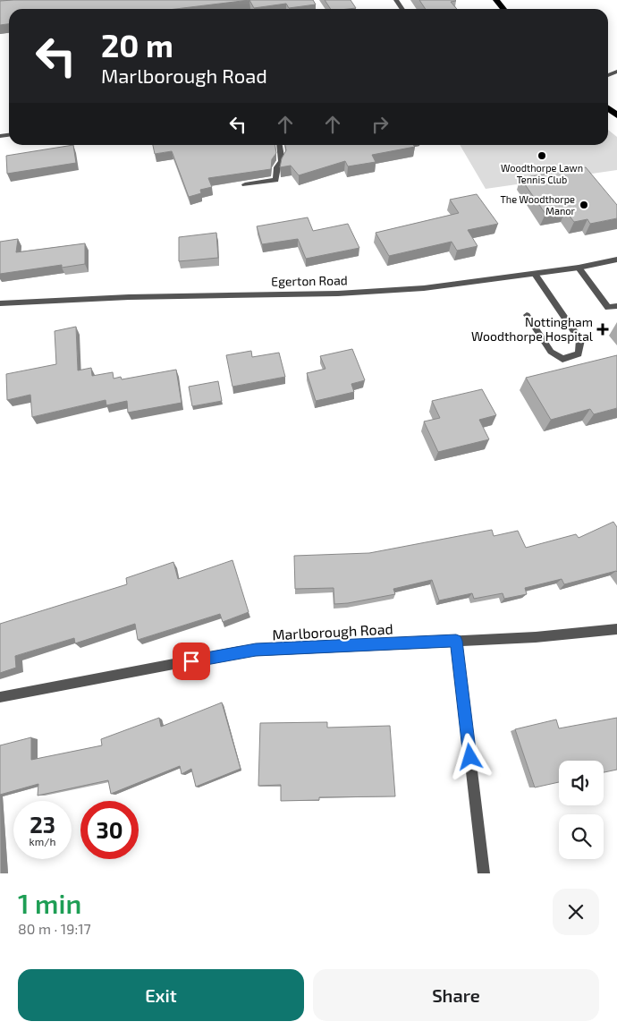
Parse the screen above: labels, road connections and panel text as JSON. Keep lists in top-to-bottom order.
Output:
{
  "streets": {
    "street": ["Egerton Road", "Marlborough Road"]
  },
  "places": {
    "other": ["Woodthorpe Lawn Tennis Club", "The Woodthorpe Manor"],
    "health": ["Nottingham Woodthorpe Hospital"]
  },
  "page": {
    "turn": ["20 m", "Marlborough Road"],
    "speed": "23 km/h",
    "limit": "30",
    "heading": ["1 min", "80 m · 19:17"],
    "buttons": ["Exit", "Share"]
  }
}
